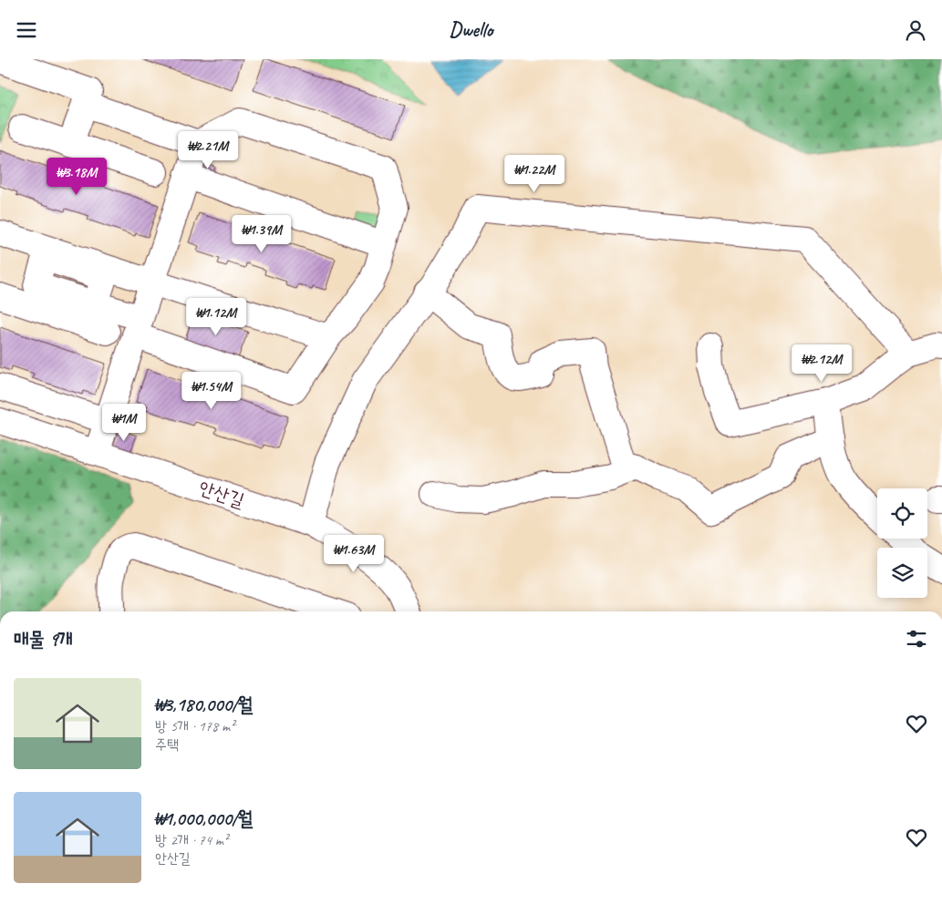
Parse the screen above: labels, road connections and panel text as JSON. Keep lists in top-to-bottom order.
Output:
{
  "streets": {
    "street": ["안산길"]
  },
  "page": {
    "header": "Dwello",
    "price": [
      "₩2.21M",
      "₩1.22M",
      "₩3.18M",
      "₩1.39M",
      "₩1.12M",
      "₩2.12M",
      "₩1.54M",
      "₩1M",
      "₩1.63M"
    ],
    "heading": "매물 9개",
    "list": [
      {
        "name": "₩3,180,000/월",
        "note": "방 5개 · 178 m² · 주택"
      },
      {
        "name": "₩1,000,000/월",
        "note": "방 2개 · 74 m² · 안산길"
      }
    ]
  }
}
